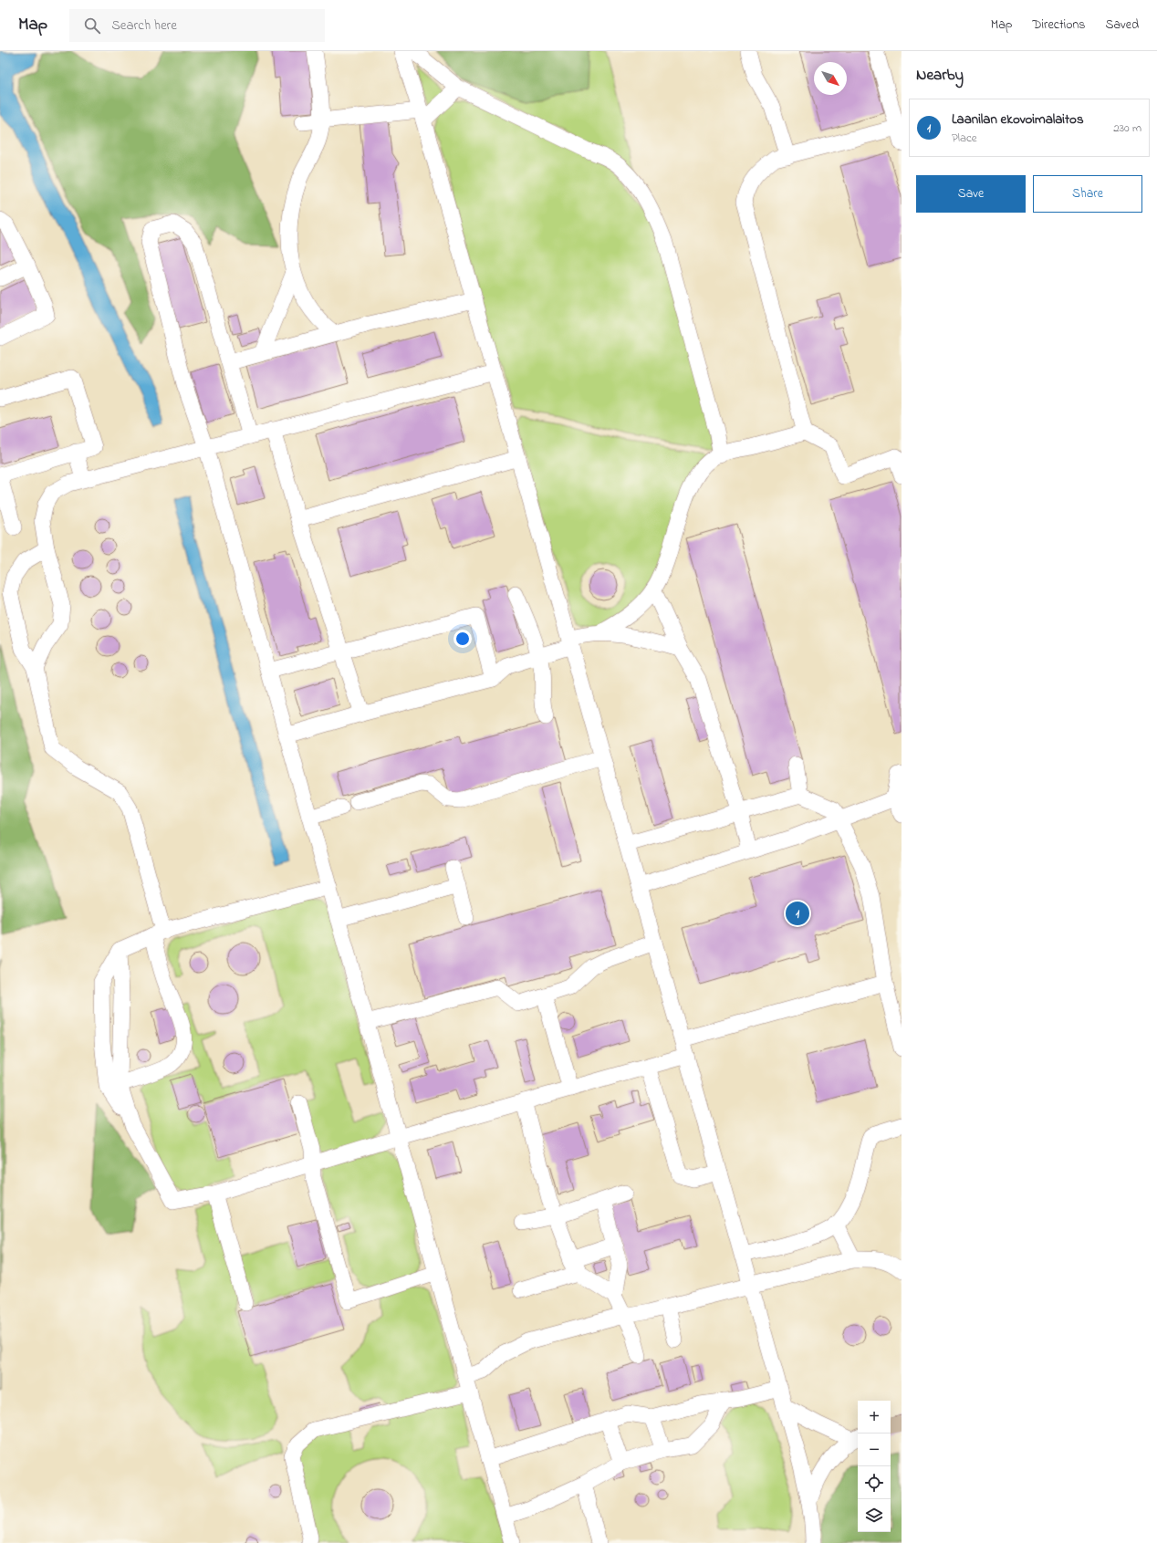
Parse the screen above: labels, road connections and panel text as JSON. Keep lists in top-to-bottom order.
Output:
{
  "north": "bottom right",
  "page": {
    "header": "Map",
    "search": "Search here",
    "nav": ["Map", "Directions", "Saved"],
    "heading": "Nearby",
    "list": [
      {
        "mark": "1",
        "name": "Laanilan ekovoimalaitos",
        "note": "Place",
        "value": "230 m"
      }
    ],
    "buttons": ["Save", "Share"],
    "pins": "1",
    "map_buttons": ["+", "−"]
  }
}
